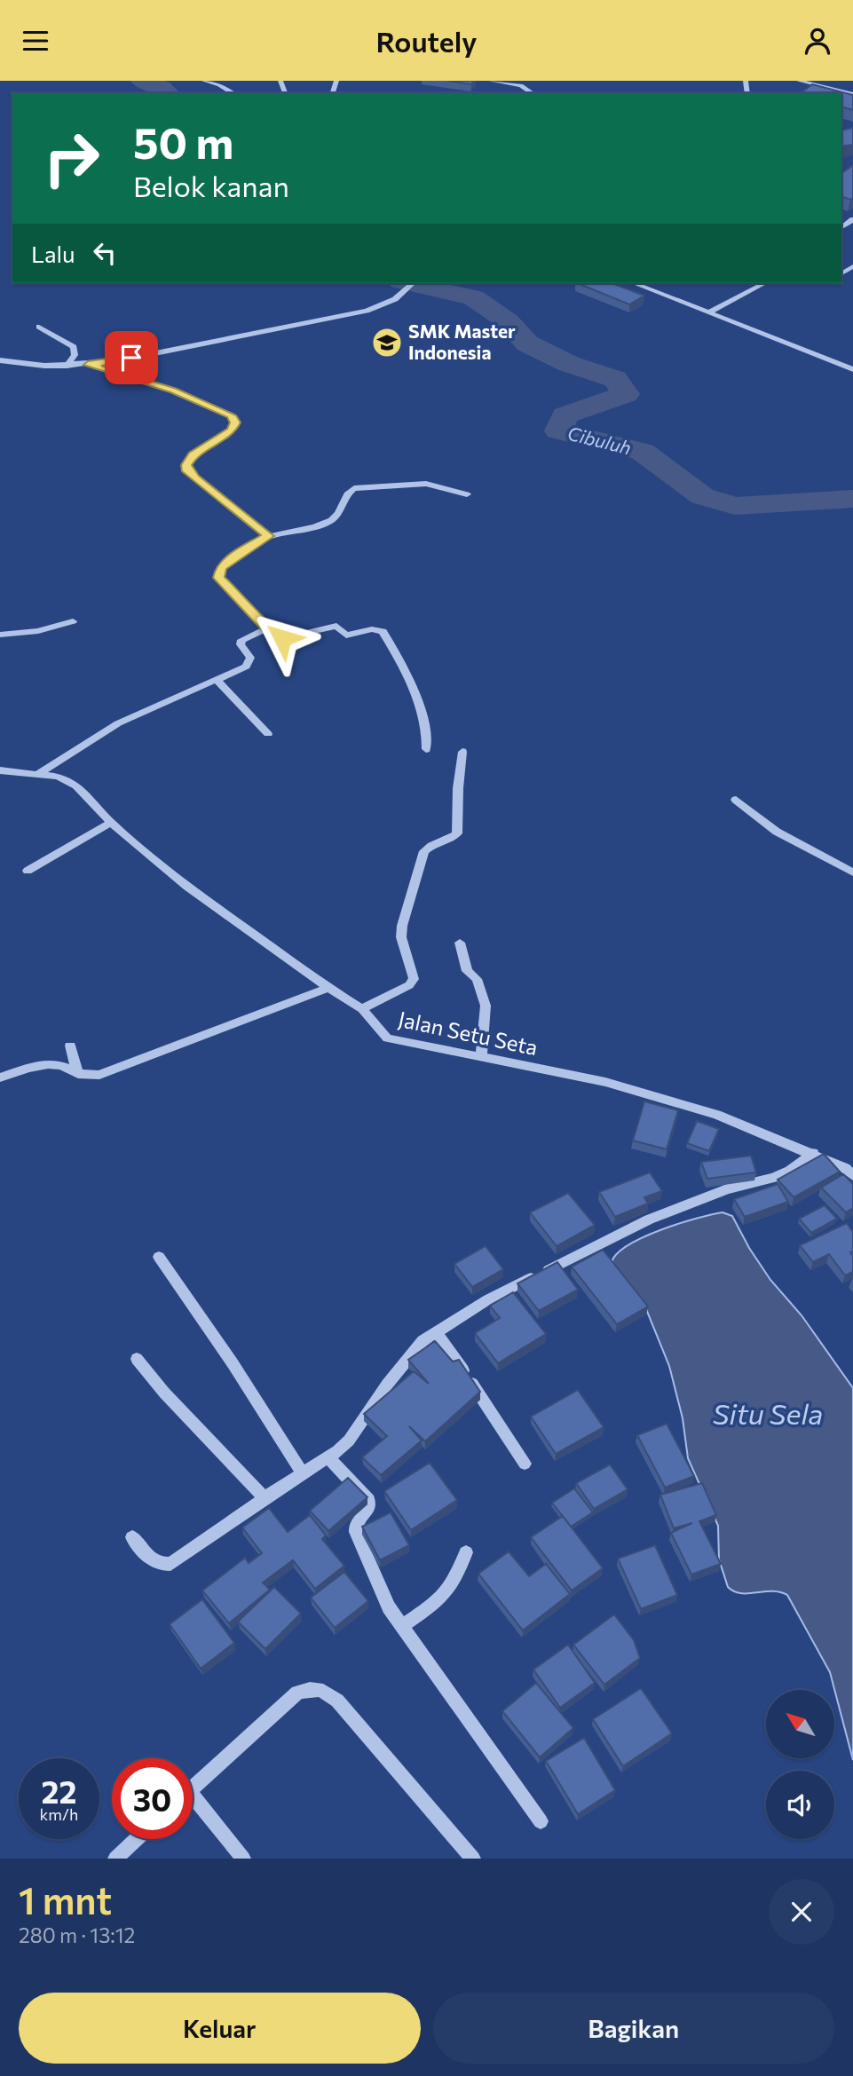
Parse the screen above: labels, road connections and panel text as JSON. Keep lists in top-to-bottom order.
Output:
{
  "streets": {
    "street": ["Jalan Setu Seta"]
  },
  "water": ["Cibuluh", "Situ Sela"],
  "places": {
    "school or university": ["SMK Master Indonesia"]
  },
  "north": "top left",
  "page": {
    "header": "Routely",
    "turn": ["50 m", "Belok kanan"],
    "then": "Lalu",
    "speed": "22 km/h",
    "limit": "30",
    "heading": ["1 mnt", "280 m · 13:12"],
    "buttons": ["Keluar", "Bagikan"]
  }
}
